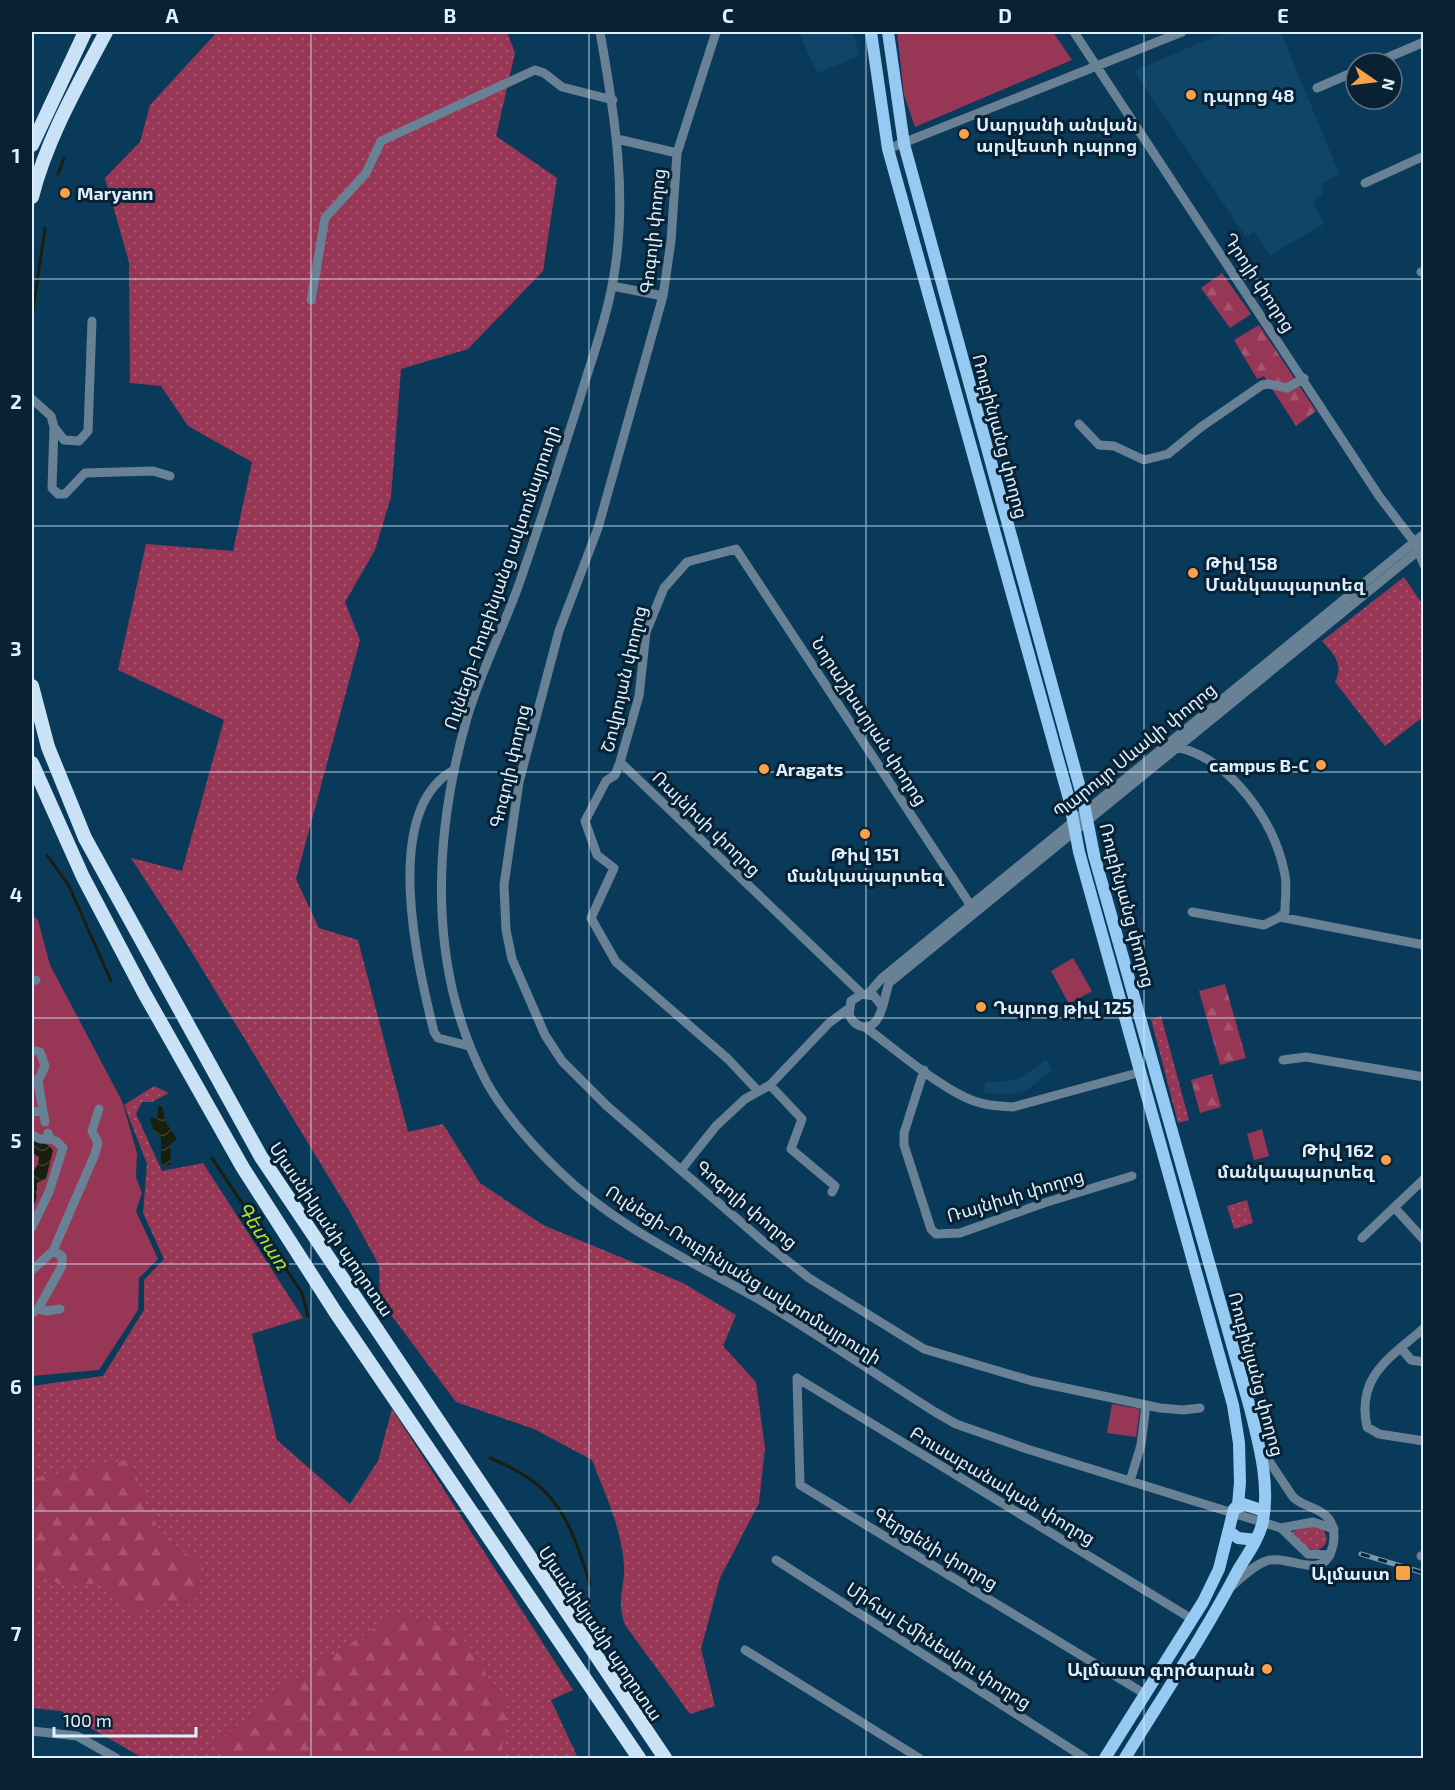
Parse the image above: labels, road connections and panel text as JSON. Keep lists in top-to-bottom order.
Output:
{
  "streets": {
    "highway": ["Մյասնիկյանի պողոտա"],
    "main road": ["Ռուբինյանց փողոց"],
    "street": [
      "Գոգոլի փողոց",
      "Դրոյի փողոց",
      "Ուլնեցի-Ռուբինյանց ավտոմայրուղի",
      "Շովրոյան փողոց",
      "Նորաշխարյան փողոց",
      "Պարույր Սևակի փողոց",
      "Ռայնիսի փողոց",
      "Բուսաբանական փողոց",
      "Գերցենի փողոց",
      "Միհայ Էմինեսկու փողոց"
    ]
  },
  "crossings": [
    ["Գոգոլի փողոց", "Պարույր Սևակի փողոց"],
    ["Դրոյի փողոց", "Պարույր Սևակի փողոց"],
    ["Ռուբինյանց փողոց", "Պարույր Սևակի փողոց"],
    ["Ռուբինյանց փողոց", "Բուսաբանական փողոց"],
    ["Ռուբինյանց փողոց", "Գերցենի փողոց"],
    ["Շովրոյան փողոց", "Նորաշխարյան փողոց"],
    ["Շովրոյան փողոց", "Պարույր Սևակի փողոց"],
    ["Շովրոյան փողոց", "Ռայնիսի փողոց"],
    ["Նորաշխարյան փողոց", "Պարույր Սևակի փողոց"],
    ["Պարույր Սևակի փողոց", "Ռայնիսի փողոց"],
    ["Բուսաբանական փողոց", "Գերցենի փողոց"]
  ],
  "water": ["Գետառ"],
  "places": {
    "other": [
      "դպրոց 48",
      "Սարյանի անվան արվեստի դպրոց",
      "Maryann",
      "Թիվ 158 Մանկապարտեզ",
      "campus B-C",
      "Aragats",
      "Թիվ 151 մանկապարտեզ",
      "Դպրոց թիվ 125",
      "Թիվ 162 մանկապարտեզ",
      "Ալմաստ գործարան"
    ],
    "transit": ["Ալմաստ"]
  },
  "scale_bar": "100 m",
  "north": "right",
  "grid": {
    "columns": [
      "A",
      "B",
      "C",
      "D",
      "E"
    ],
    "rows": [
      "1",
      "2",
      "3",
      "4",
      "5",
      "6",
      "7"
    ]
  }
}
